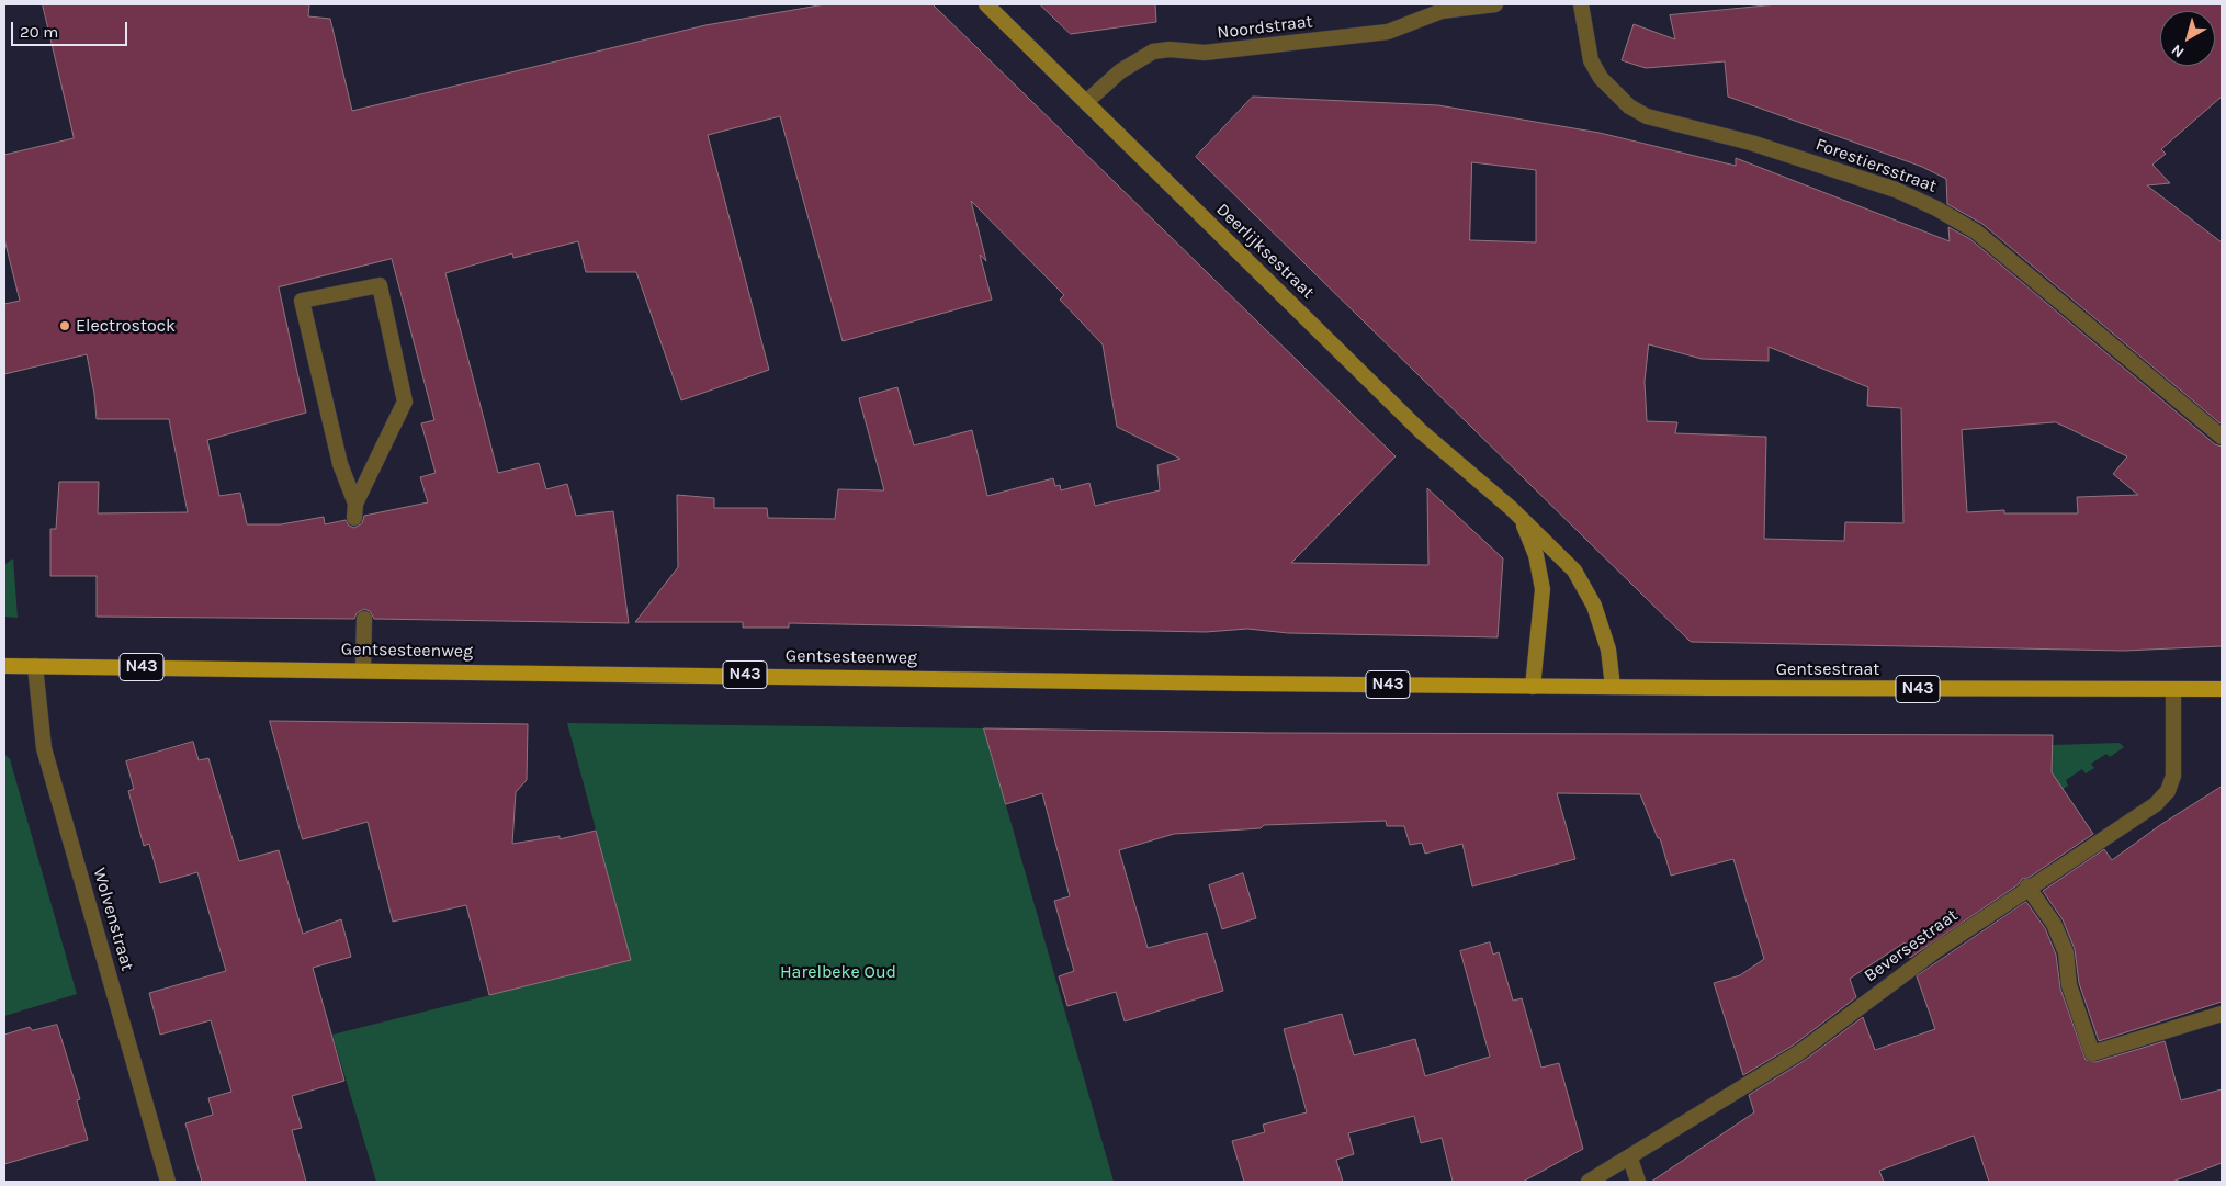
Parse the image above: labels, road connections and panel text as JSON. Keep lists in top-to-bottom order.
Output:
{
  "streets": {
    "main road": [
      "Deerlijksestraat",
      "Gentsesteenweg",
      "N43",
      "Gentsestraat"
    ],
    "street": [
      "Noordstraat",
      "Forestiersstraat",
      "Wolvenstraat",
      "Beversestraat"
    ]
  },
  "crossings": [
    ["Noordstraat", "Deerlijksestraat"],
    ["Deerlijksestraat", "Gentsesteenweg"],
    ["Deerlijksestraat", "Gentsestraat"],
    ["Gentsesteenweg", "Gentsestraat"],
    ["Gentsesteenweg", "Wolvenstraat"],
    ["Gentsestraat", "Beversestraat"]
  ],
  "parks": ["Harelbeke Oud"],
  "places": ["Electrostock"],
  "scale_bar": "20 m",
  "north": "bottom left"
}
